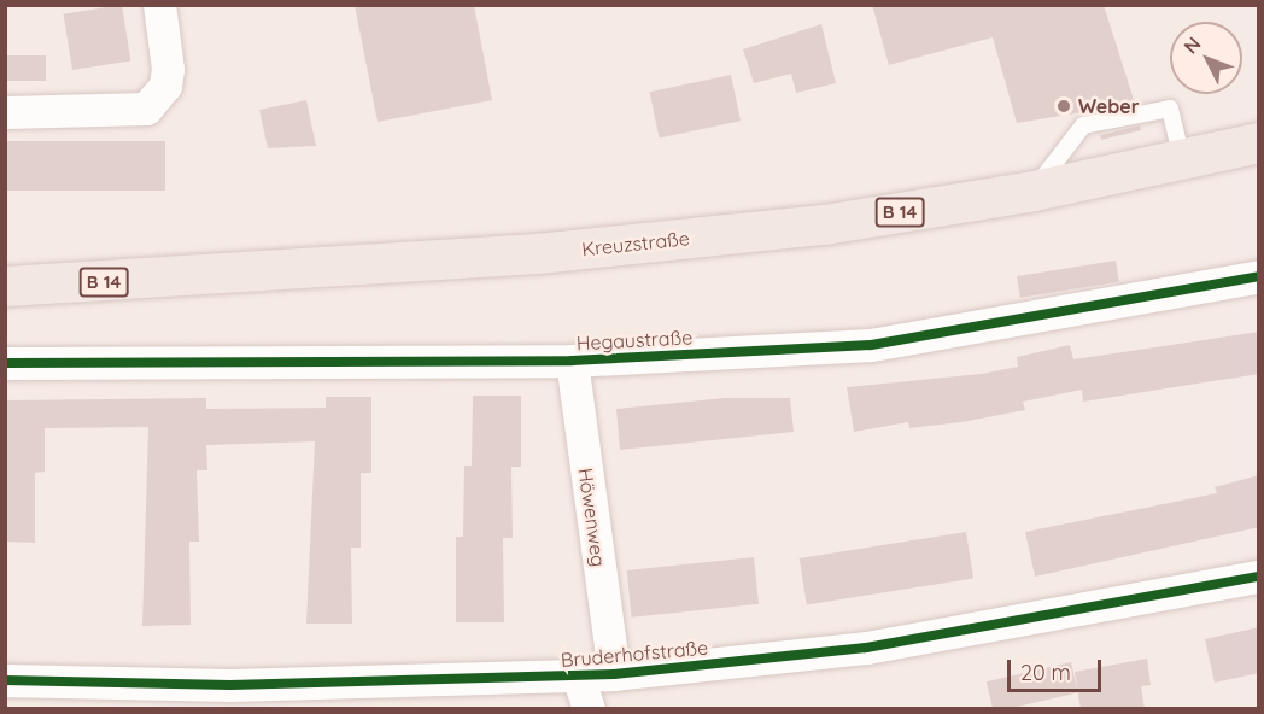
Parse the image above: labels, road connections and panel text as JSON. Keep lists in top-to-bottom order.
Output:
{
  "streets": {
    "main road": ["B 14", "Kreuzstraße"],
    "street": ["Hegaustraße", "Höwenweg", "Bruderhofstraße"]
  },
  "crossings": [
    ["Hegaustraße", "Höwenweg"],
    ["Höwenweg", "Bruderhofstraße"]
  ],
  "places": ["Weber"],
  "scale_bar": "20 m",
  "north": "top left"
}
